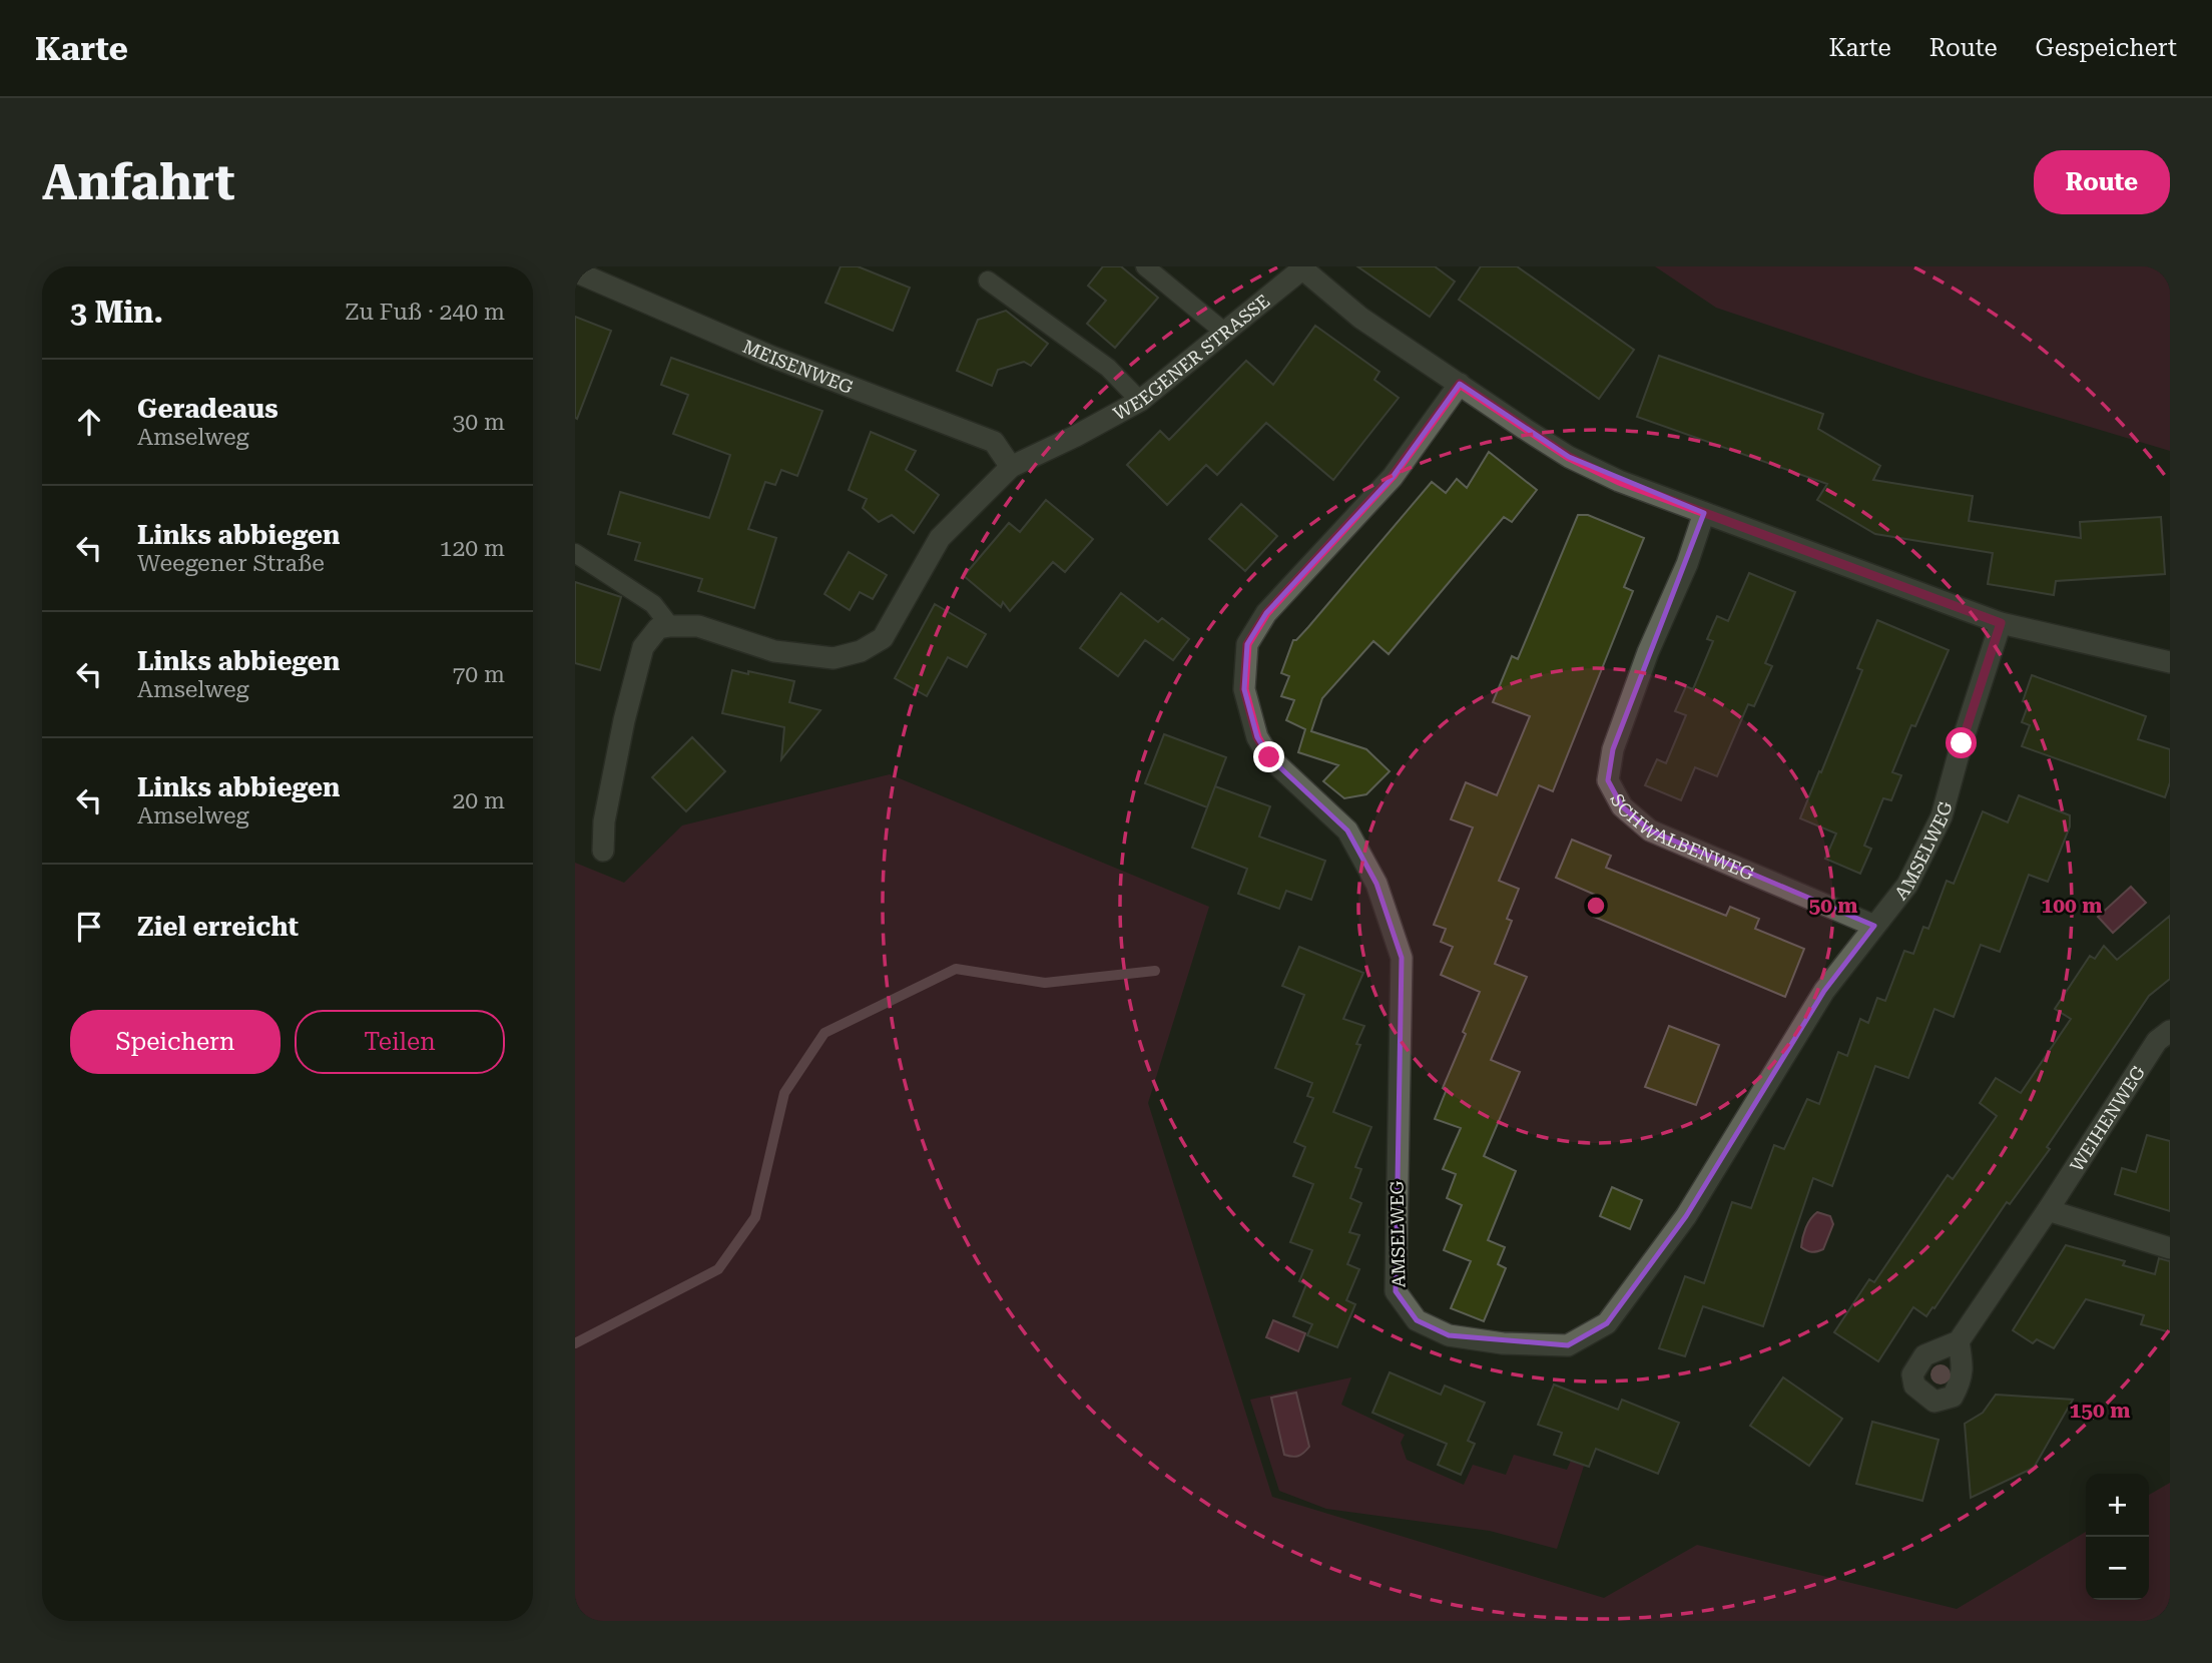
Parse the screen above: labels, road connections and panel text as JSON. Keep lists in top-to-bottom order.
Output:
{
  "streets": {
    "street": [
      "WEEGENER STRASSE",
      "MEISENWEG",
      "SCHWALBENWEG",
      "AMSELWEG",
      "WEIHENWEG"
    ]
  },
  "crossings": [
    ["WEEGENER STRASSE", "MEISENWEG"],
    ["WEEGENER STRASSE", "SCHWALBENWEG"],
    ["WEEGENER STRASSE", "AMSELWEG"],
    ["SCHWALBENWEG", "AMSELWEG"]
  ],
  "page": {
    "header": "Karte",
    "nav": ["Karte", "Route", "Gespeichert"],
    "buttons": [
      "Route",
      ["Speichern", "Teilen"]
    ],
    "title": "Anfahrt",
    "heading": ["3 Min.", "Zu Fuß · 240 m"],
    "list": [
      ["Geradeaus", "Amselweg", "30 m"],
      ["Links abbiegen", "Weegener Straße", "120 m"],
      ["Links abbiegen", "Amselweg", "70 m"],
      ["Links abbiegen", "Amselweg", "20 m"],
      "Ziel erreicht"
    ],
    "map_buttons": ["+", "−"]
  },
  "rings": ["50 m", "100 m", "150 m"]
}
